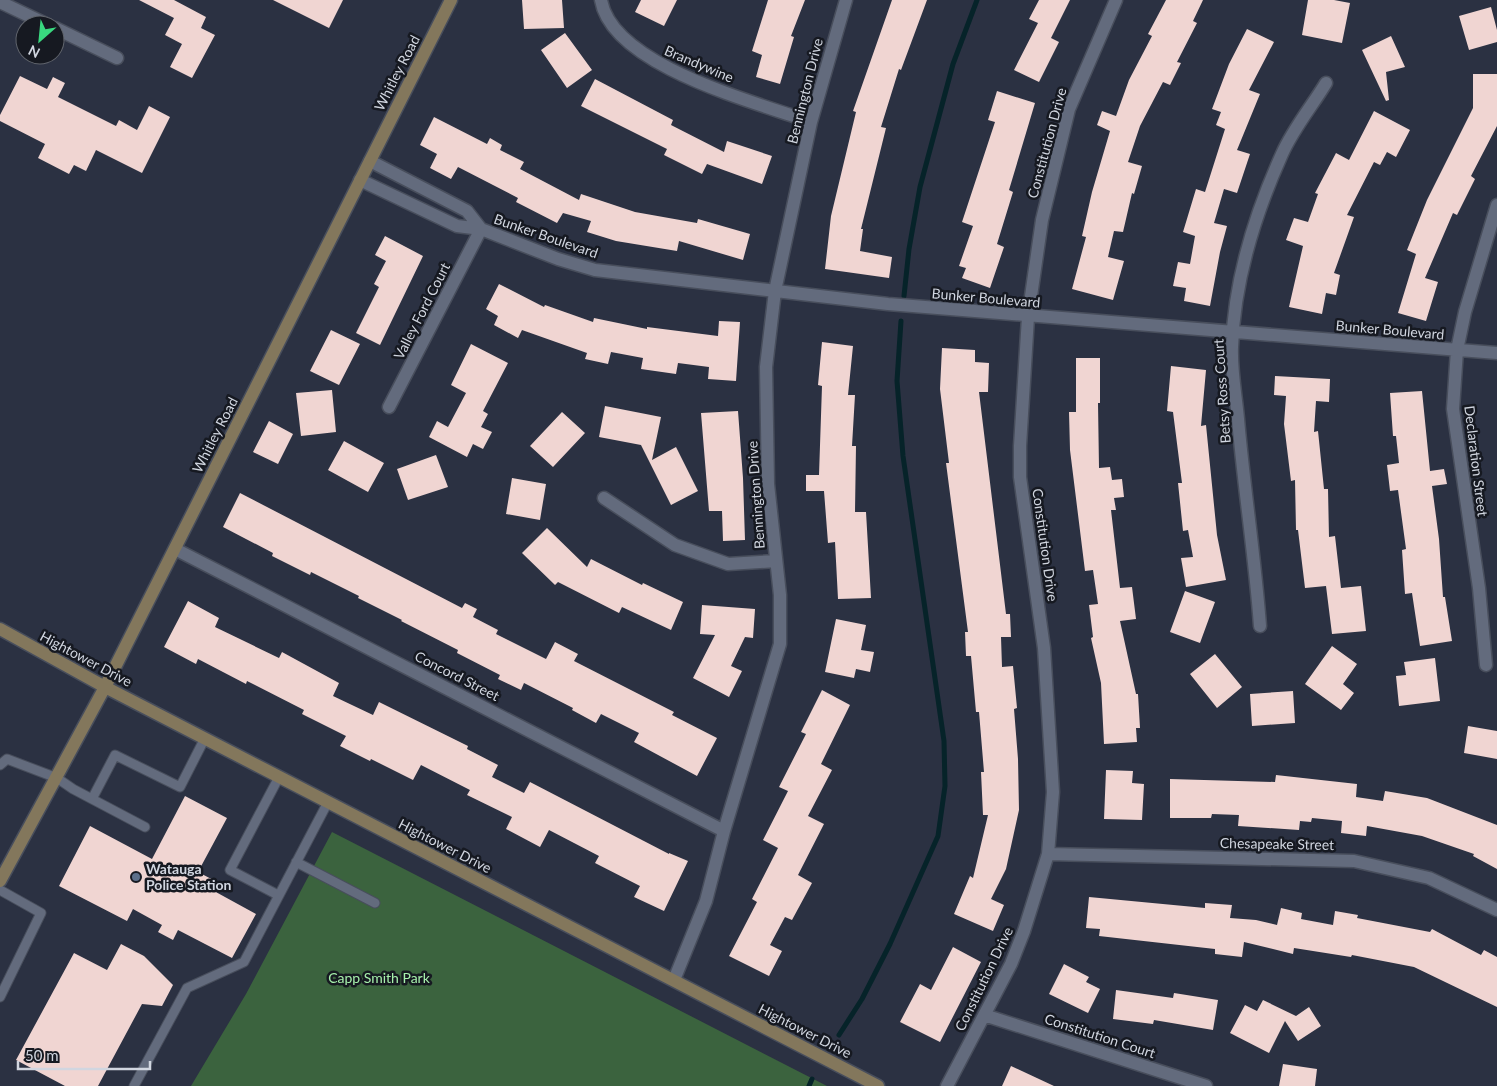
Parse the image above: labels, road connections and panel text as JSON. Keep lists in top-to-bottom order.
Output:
{
  "streets": {
    "main road": ["Whitley Road", "Hightower Drive"],
    "street": [
      "Brandywine",
      "Bennington Drive",
      "Constitution Drive",
      "Bunker Boulevard",
      "Valley Ford Court",
      "Betsy Ross Court",
      "Declaration Street",
      "Concord Street",
      "Chesapeake Street",
      "Constitution Court"
    ]
  },
  "crossings": [
    ["Brandywine", "Bennington Drive"],
    ["Whitley Road", "Bunker Boulevard"],
    ["Whitley Road", "Hightower Drive"],
    ["Whitley Road", "Concord Street"],
    ["Bennington Drive", "Bunker Boulevard"],
    ["Bennington Drive", "Hightower Drive"],
    ["Bennington Drive", "Concord Street"],
    ["Constitution Drive", "Bunker Boulevard"],
    ["Constitution Drive", "Chesapeake Street"],
    ["Constitution Drive", "Constitution Court"],
    ["Bunker Boulevard", "Valley Ford Court"],
    ["Bunker Boulevard", "Betsy Ross Court"],
    ["Bunker Boulevard", "Declaration Street"]
  ],
  "parks": ["Capp Smith Park"],
  "places": ["Watauga Police Station"],
  "scale_bar": "50 m",
  "north": "bottom left"
}
